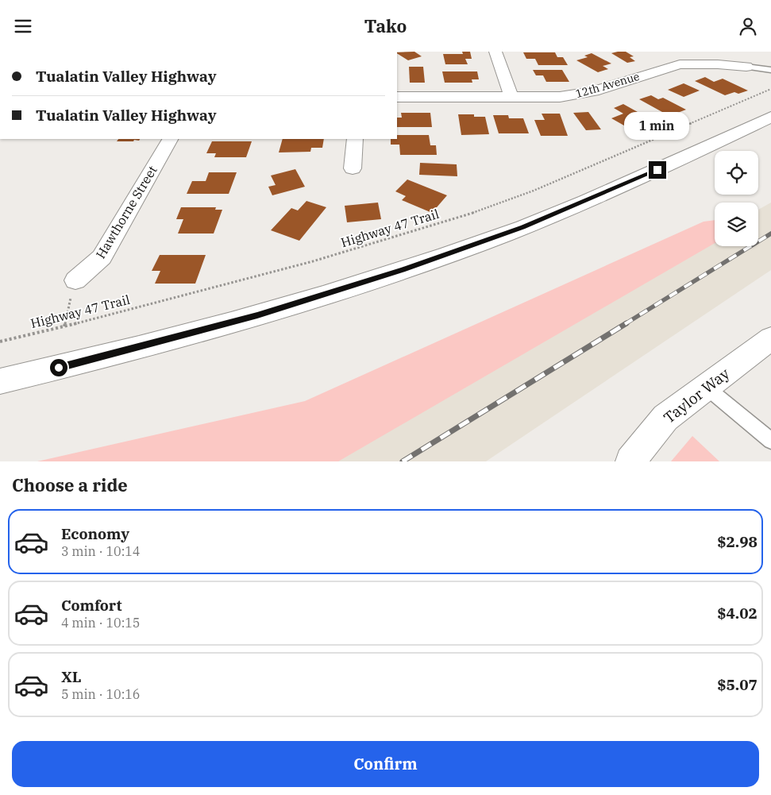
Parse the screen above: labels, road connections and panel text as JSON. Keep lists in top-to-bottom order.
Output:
{
  "streets": {
    "main road": ["12th Avenue", "Hawthorne Street", "Taylor Way"],
    "path": ["Highway 47 Trail"]
  },
  "page": {
    "header": "Tako",
    "banner": ["Tualatin Valley Highway", "Tualatin Valley Highway"],
    "bubble": "1 min",
    "heading": "Choose a ride",
    "list": [
      {
        "name": "Economy",
        "note": "3 min · 10:14",
        "value": "$2.98"
      },
      {
        "name": "Comfort",
        "note": "4 min · 10:15",
        "value": "$4.02"
      },
      {
        "name": "XL",
        "note": "5 min · 10:16",
        "value": "$5.07"
      }
    ],
    "buttons": "Confirm"
  }
}
